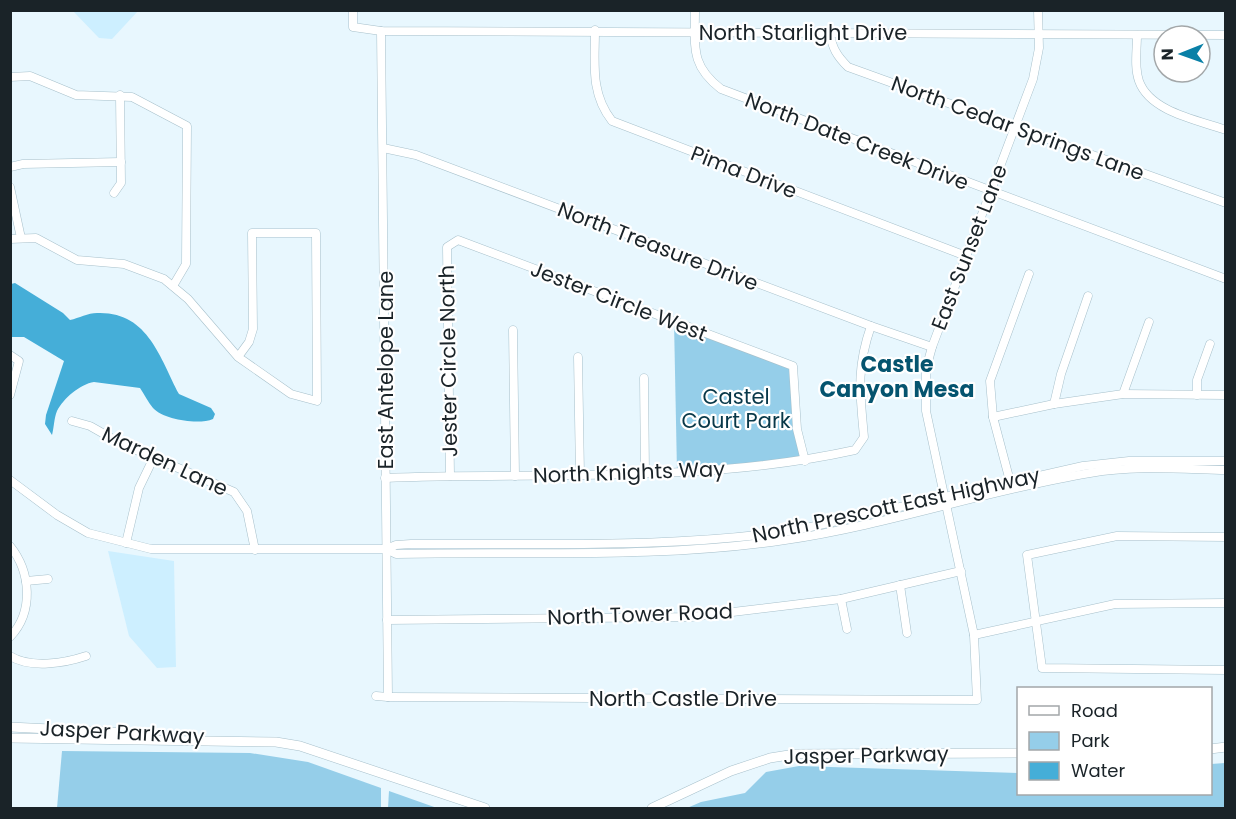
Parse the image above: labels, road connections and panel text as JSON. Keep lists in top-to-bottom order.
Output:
{
  "streets": {
    "main road": ["Jasper Parkway"],
    "street": [
      "North Starlight Drive",
      "North Cedar Springs Lane",
      "North Date Creek Drive",
      "Pima Drive",
      "North Treasure Drive",
      "East Sunset Lane",
      "Jester Circle West",
      "Jester Circle North",
      "East Antelope Lane",
      "Marden Lane",
      "North Knights Way",
      "North Prescott East Highway",
      "North Tower Road",
      "North Castle Drive"
    ]
  },
  "crossings": [
    ["North Starlight Drive", "North Cedar Springs Lane"],
    ["North Starlight Drive", "North Date Creek Drive"],
    ["North Starlight Drive", "Pima Drive"],
    ["North Starlight Drive", "East Sunset Lane"],
    ["North Starlight Drive", "East Antelope Lane"],
    ["North Cedar Springs Lane", "East Sunset Lane"],
    ["North Date Creek Drive", "East Sunset Lane"],
    ["Pima Drive", "East Sunset Lane"],
    ["North Treasure Drive", "East Sunset Lane"],
    ["North Treasure Drive", "East Antelope Lane"],
    ["North Treasure Drive", "North Knights Way"],
    ["East Sunset Lane", "North Prescott East Highway"],
    ["East Sunset Lane", "North Tower Road"],
    ["East Sunset Lane", "North Castle Drive"],
    ["Jester Circle West", "Jester Circle North"],
    ["Jester Circle West", "North Knights Way"],
    ["Jester Circle North", "North Knights Way"],
    ["East Antelope Lane", "North Knights Way"],
    ["East Antelope Lane", "North Prescott East Highway"],
    ["East Antelope Lane", "North Tower Road"],
    ["East Antelope Lane", "North Castle Drive"],
    ["Marden Lane", "North Prescott East Highway"]
  ],
  "districts": ["Castle Canyon Mesa"],
  "parks": ["Castel Court Park"],
  "legend": ["Road", "Park", "Water"],
  "north": "left"
}
